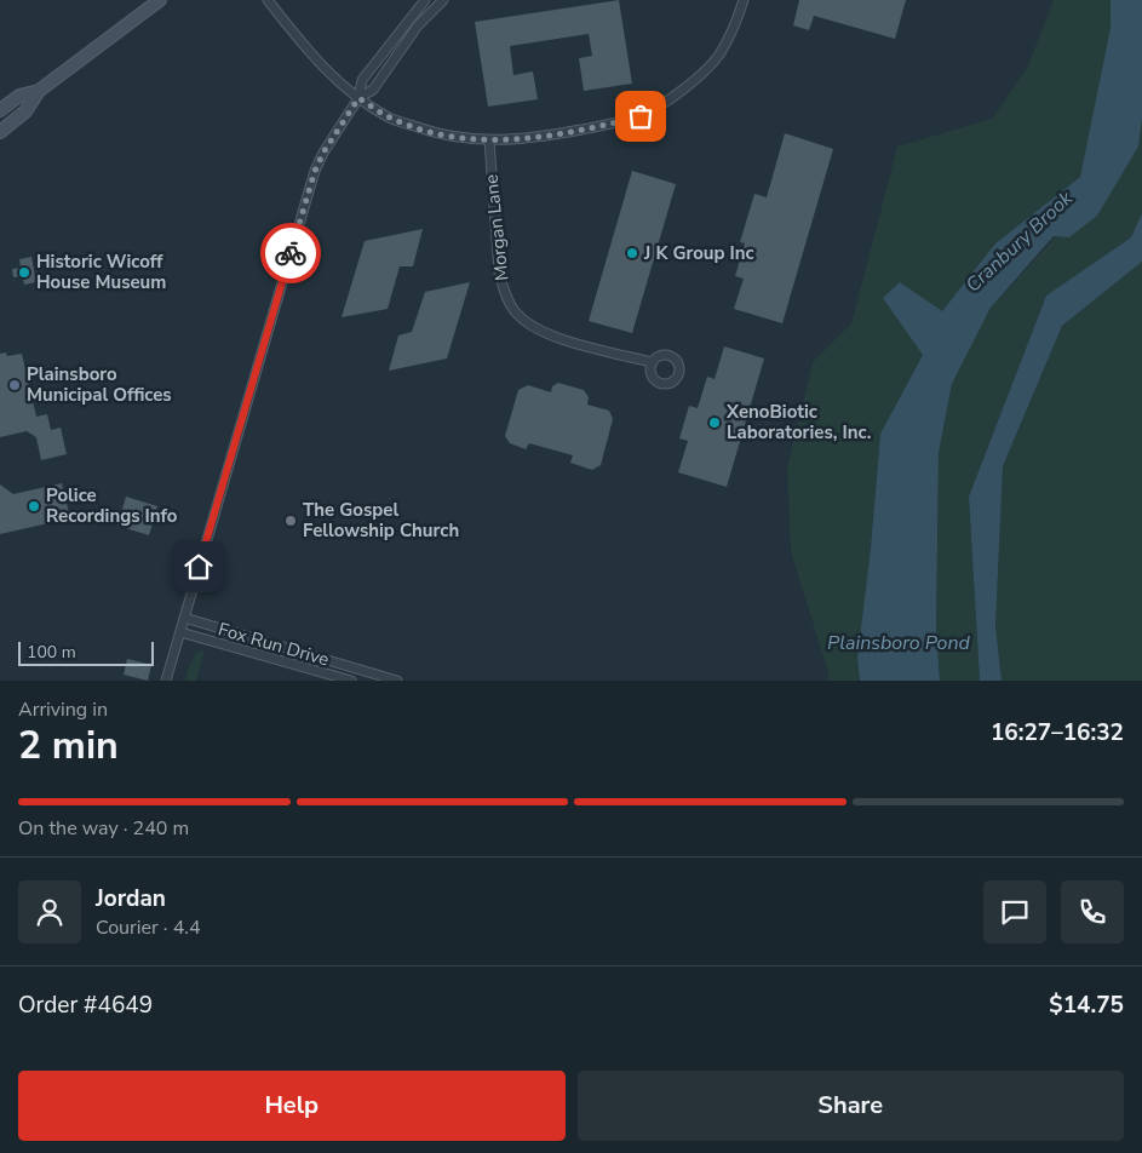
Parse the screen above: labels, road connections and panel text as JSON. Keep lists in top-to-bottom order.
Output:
{
  "streets": {
    "street": ["Morgan Lane", "Fox Run Drive"]
  },
  "water": ["Cranbury Brook", "Plainsboro Pond"],
  "places": [
    "J K Group Inc",
    "Historic Wicoff House Museum",
    "Plainsboro Municipal Offices",
    "XenoBiotic Laboratories, Inc.",
    "Police Recordings Info",
    "The Gospel Fellowship Church"
  ],
  "scale_bar": "100 m",
  "page": {
    "scale": "100 m",
    "heading": ["2 min", "Arriving in", "16:27–16:32"],
    "panel": [
      "Jordan",
      "Courier · 4.4",
      "Order #4649",
      "$14.75"
    ],
    "bar": "On the way · 240 m",
    "buttons": ["Help", "Share"]
  }
}
